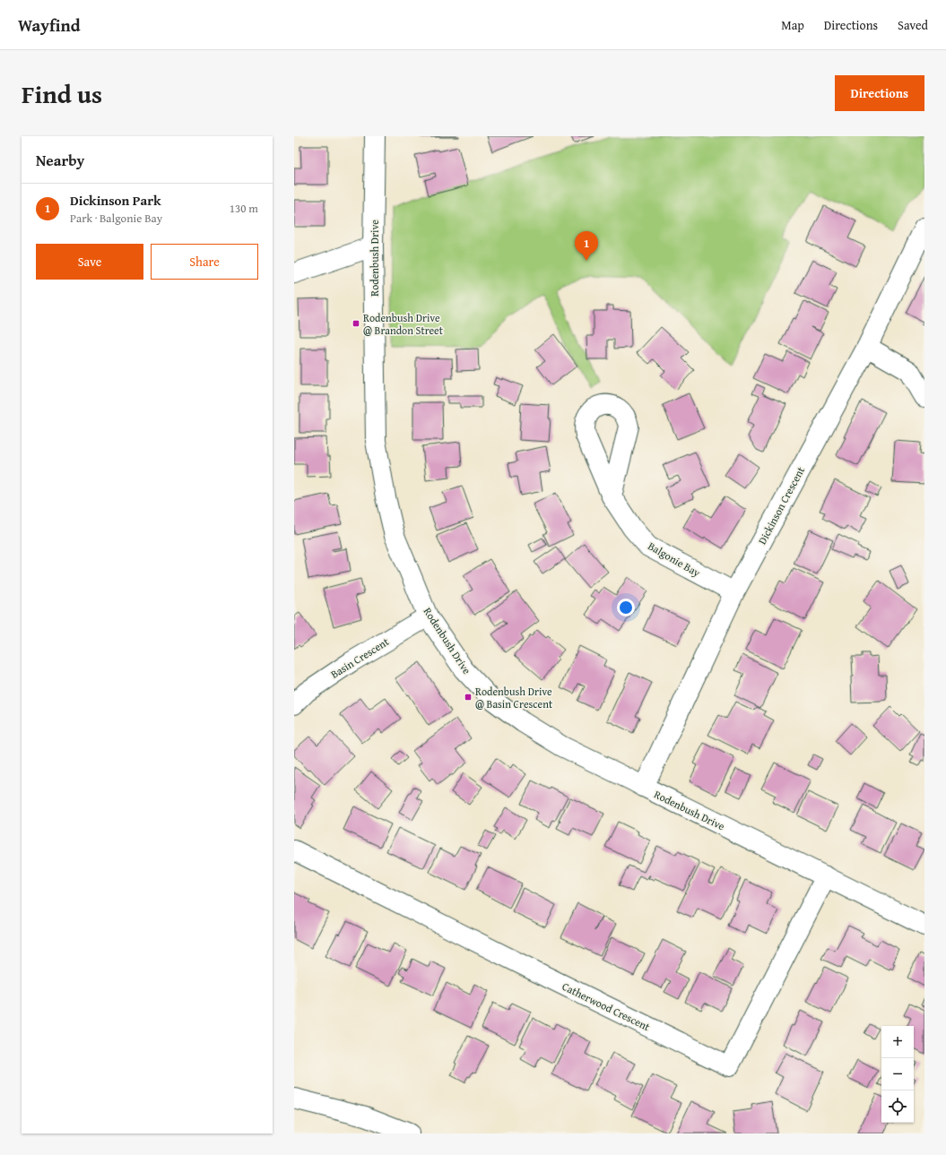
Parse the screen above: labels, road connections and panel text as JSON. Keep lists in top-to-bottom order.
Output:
{
  "streets": {
    "street": [
      "Rodenbush Drive",
      "Dickinson Crescent",
      "Balgonie Bay",
      "Basin Crescent",
      "Catherwood Crescent"
    ]
  },
  "crossings": [
    ["Rodenbush Drive", "Dickinson Crescent"],
    ["Rodenbush Drive", "Basin Crescent"],
    ["Rodenbush Drive", "Catherwood Crescent"],
    ["Dickinson Crescent", "Balgonie Bay"]
  ],
  "places": {
    "transit": ["Rodenbush Drive @ Brandon Street", "Rodenbush Drive @ Basin Crescent"]
  },
  "page": {
    "header": "Wayfind",
    "nav": ["Map", "Directions", "Saved"],
    "title": "Find us",
    "buttons": [
      "Directions",
      ["Save", "Share"]
    ],
    "heading": "Nearby",
    "list": [
      {
        "mark": "1",
        "name": "Dickinson Park",
        "note": "Park · Balgonie Bay",
        "value": "130 m"
      }
    ],
    "pins": "1",
    "map_buttons": ["+", "−"]
  }
}
